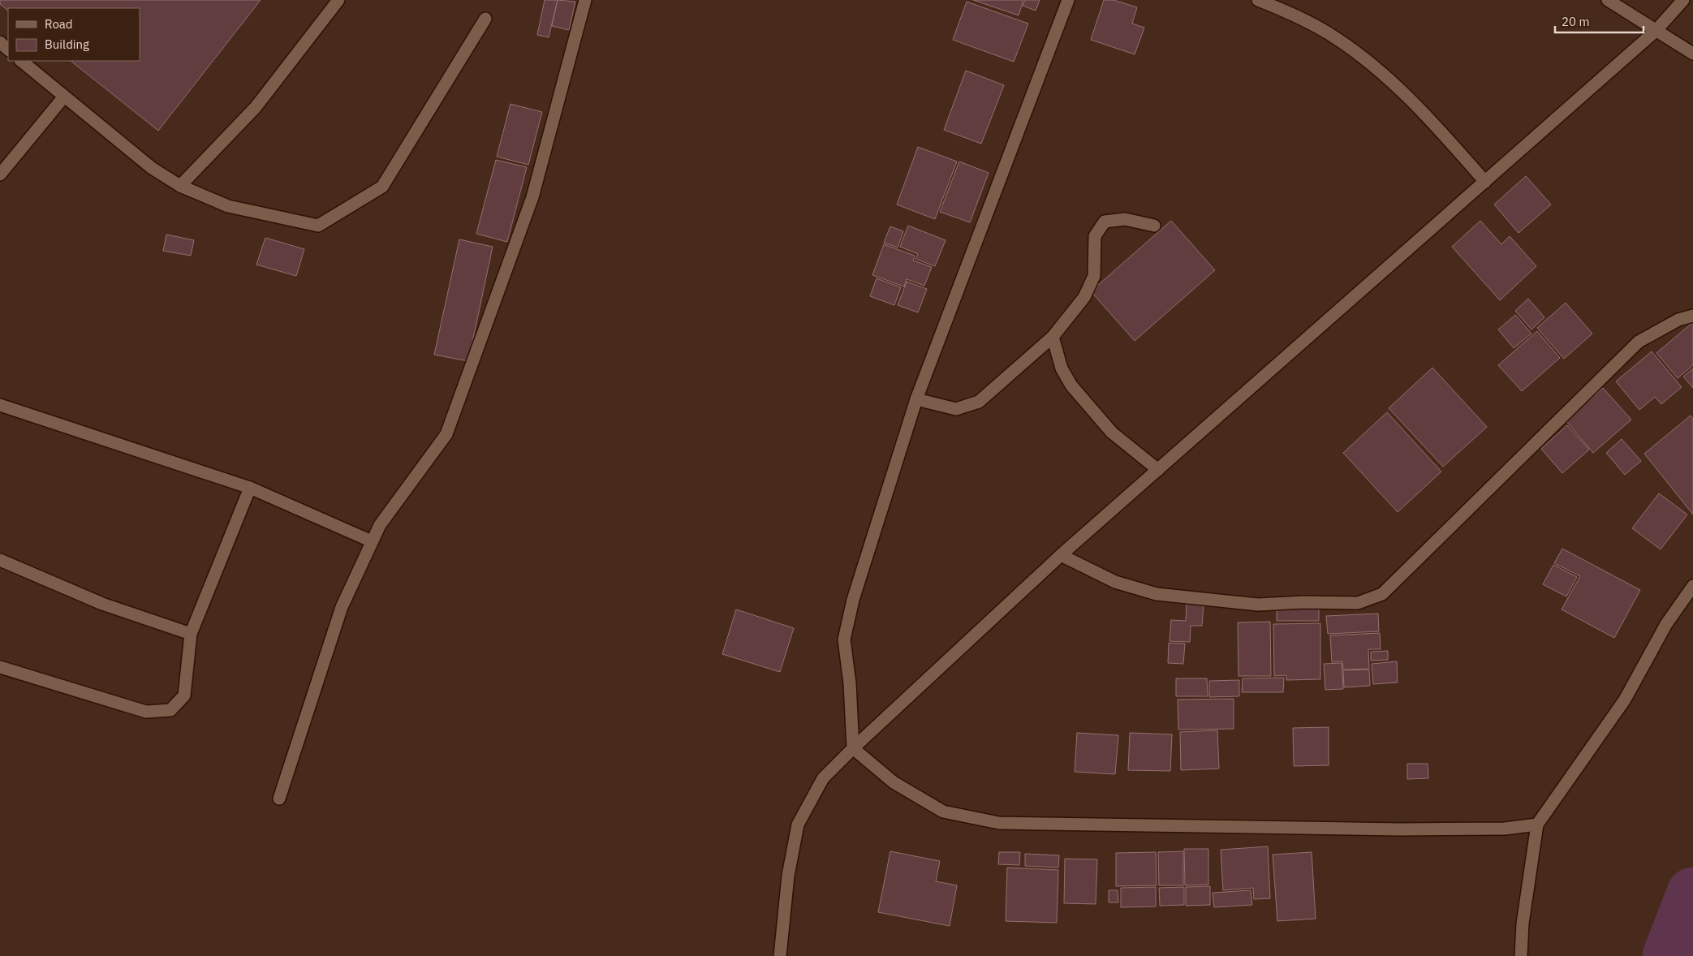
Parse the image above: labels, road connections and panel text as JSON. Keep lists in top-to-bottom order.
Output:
{
  "legend": ["Road", "Building"],
  "scale_bar": "20 m"
}
